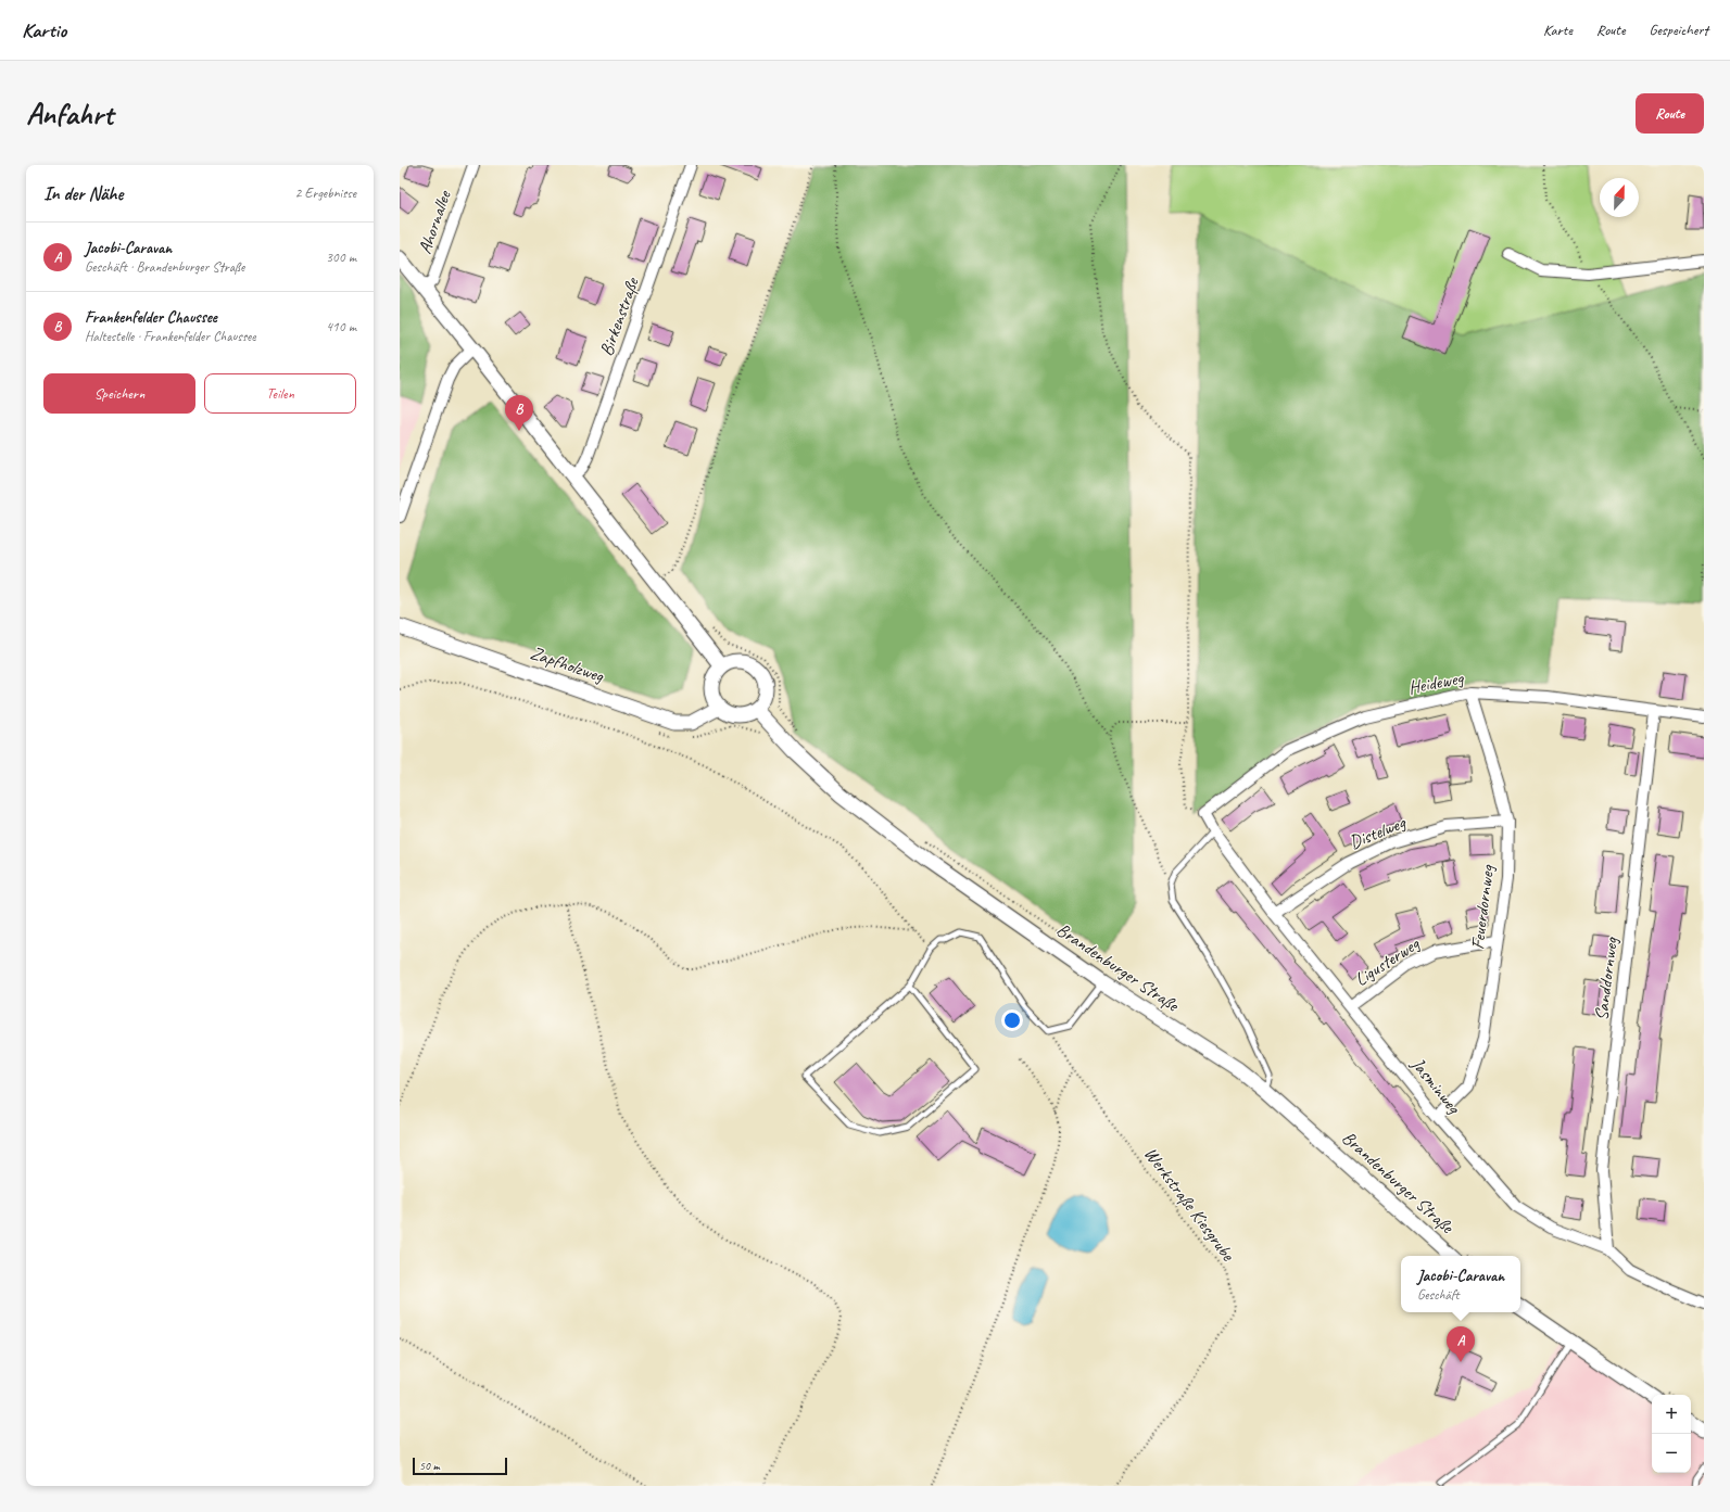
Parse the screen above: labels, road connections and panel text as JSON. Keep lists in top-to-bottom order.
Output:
{
  "streets": {
    "street": [
      "Ahornallee",
      "Birkenstraße",
      "Zapfholzweg",
      "Heideweg",
      "Distelweg",
      "Feuerdornweg",
      "Ligusterweg",
      "Brandenburger Straße",
      "Sanddornweg",
      "Jasminweg"
    ],
    "path": ["Werkstraße Kiesgrube"]
  },
  "crossings": [
    ["Zapfholzweg", "Brandenburger Straße"],
    ["Heideweg", "Feuerdornweg"],
    ["Heideweg", "Sanddornweg"],
    ["Heideweg", "Jasminweg"],
    ["Distelweg", "Feuerdornweg"],
    ["Distelweg", "Jasminweg"],
    ["Feuerdornweg", "Ligusterweg"],
    ["Feuerdornweg", "Jasminweg"],
    ["Ligusterweg", "Jasminweg"],
    ["Sanddornweg", "Jasminweg"]
  ],
  "scale_bar": "50 m",
  "north": "top",
  "page": {
    "header": "Kartio",
    "nav": ["Karte", "Route", "Gespeichert"],
    "buttons": [
      "Route",
      ["Speichern", "Teilen"]
    ],
    "title": "Anfahrt",
    "heading": ["In der Nähe", "2 Ergebnisse"],
    "list": [
      {
        "mark": "A",
        "name": "Jacobi-Caravan",
        "note": "Geschäft · Brandenburger Straße",
        "value": "300 m"
      },
      {
        "mark": "B",
        "name": "Frankenfelder Chaussee",
        "note": "Haltestelle · Frankenfelder Chaussee",
        "value": "410 m"
      }
    ],
    "pins": ["B", "A"],
    "popup": ["Jacobi-Caravan", "Geschäft"],
    "map_buttons": ["+", "−"],
    "scale": "50 m"
  }
}
